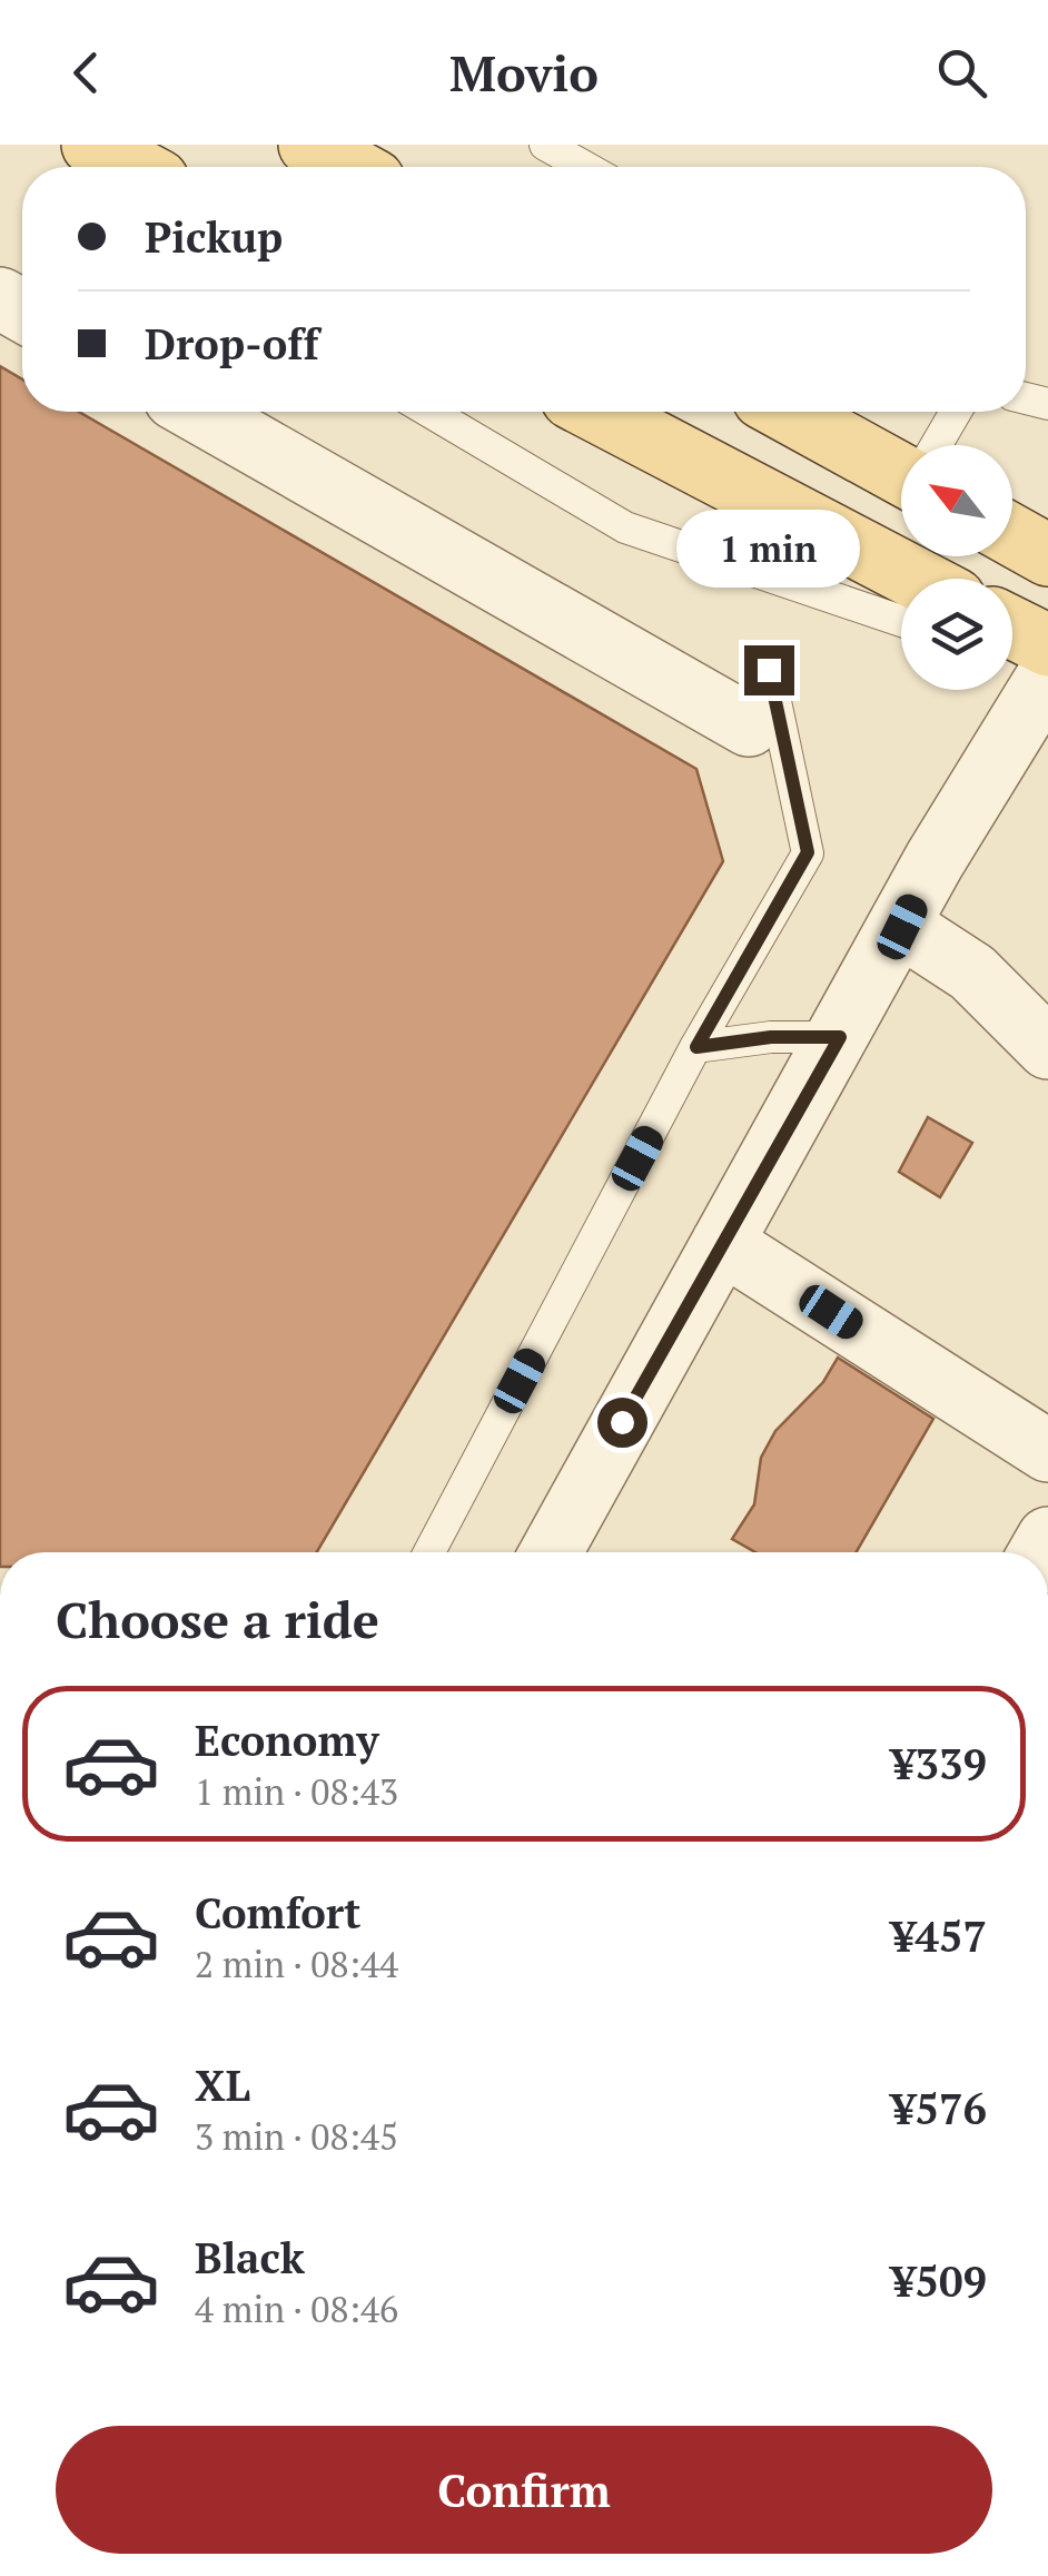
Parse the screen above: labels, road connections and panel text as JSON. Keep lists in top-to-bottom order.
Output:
{
  "north": "top left",
  "page": {
    "header": "Movio",
    "banner": ["Pickup", "Drop-off"],
    "bubble": "1 min",
    "heading": "Choose a ride",
    "list": [
      {
        "name": "Economy",
        "note": "1 min · 08:43",
        "value": "¥339"
      },
      {
        "name": "Comfort",
        "note": "2 min · 08:44",
        "value": "¥457"
      },
      {
        "name": "XL",
        "note": "3 min · 08:45",
        "value": "¥576"
      },
      {
        "name": "Black",
        "note": "4 min · 08:46",
        "value": "¥509"
      }
    ],
    "buttons": "Confirm"
  }
}
